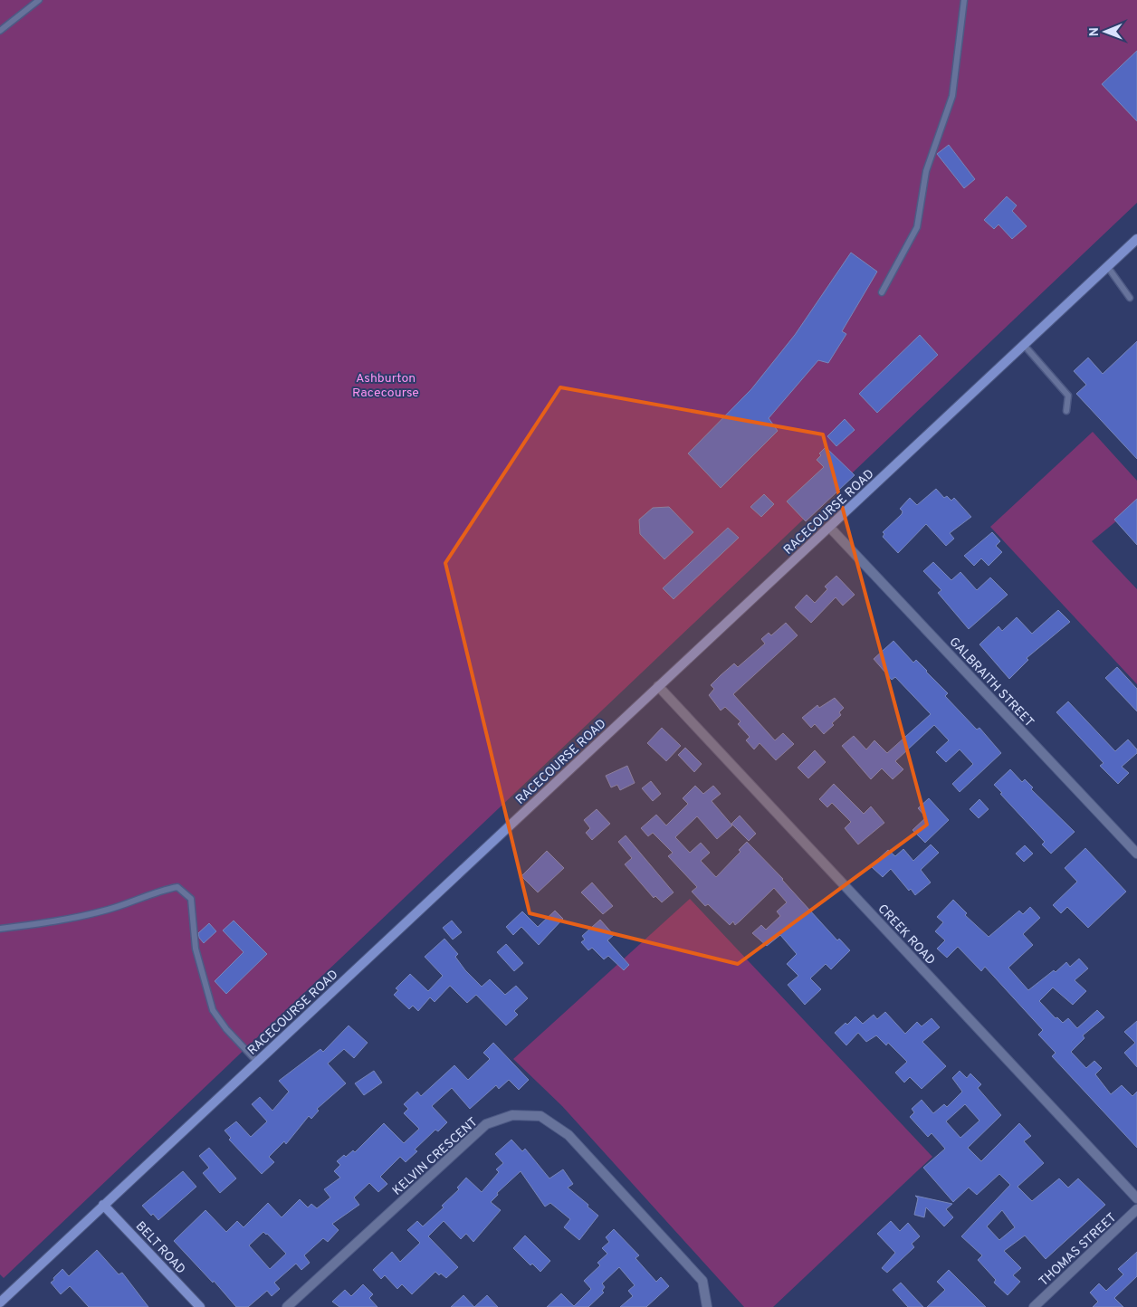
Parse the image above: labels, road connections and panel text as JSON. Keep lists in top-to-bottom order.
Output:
{
  "streets": {
    "street": [
      "RACECOURSE ROAD",
      "GALBRAITH STREET",
      "CREEK ROAD",
      "KELVIN CRESCENT",
      "BELT ROAD",
      "THOMAS STREET"
    ]
  },
  "crossings": [
    ["RACECOURSE ROAD", "GALBRAITH STREET"],
    ["RACECOURSE ROAD", "CREEK ROAD"],
    ["RACECOURSE ROAD", "BELT ROAD"]
  ],
  "parks": ["Ashburton Racecourse"],
  "north": "left"
}
